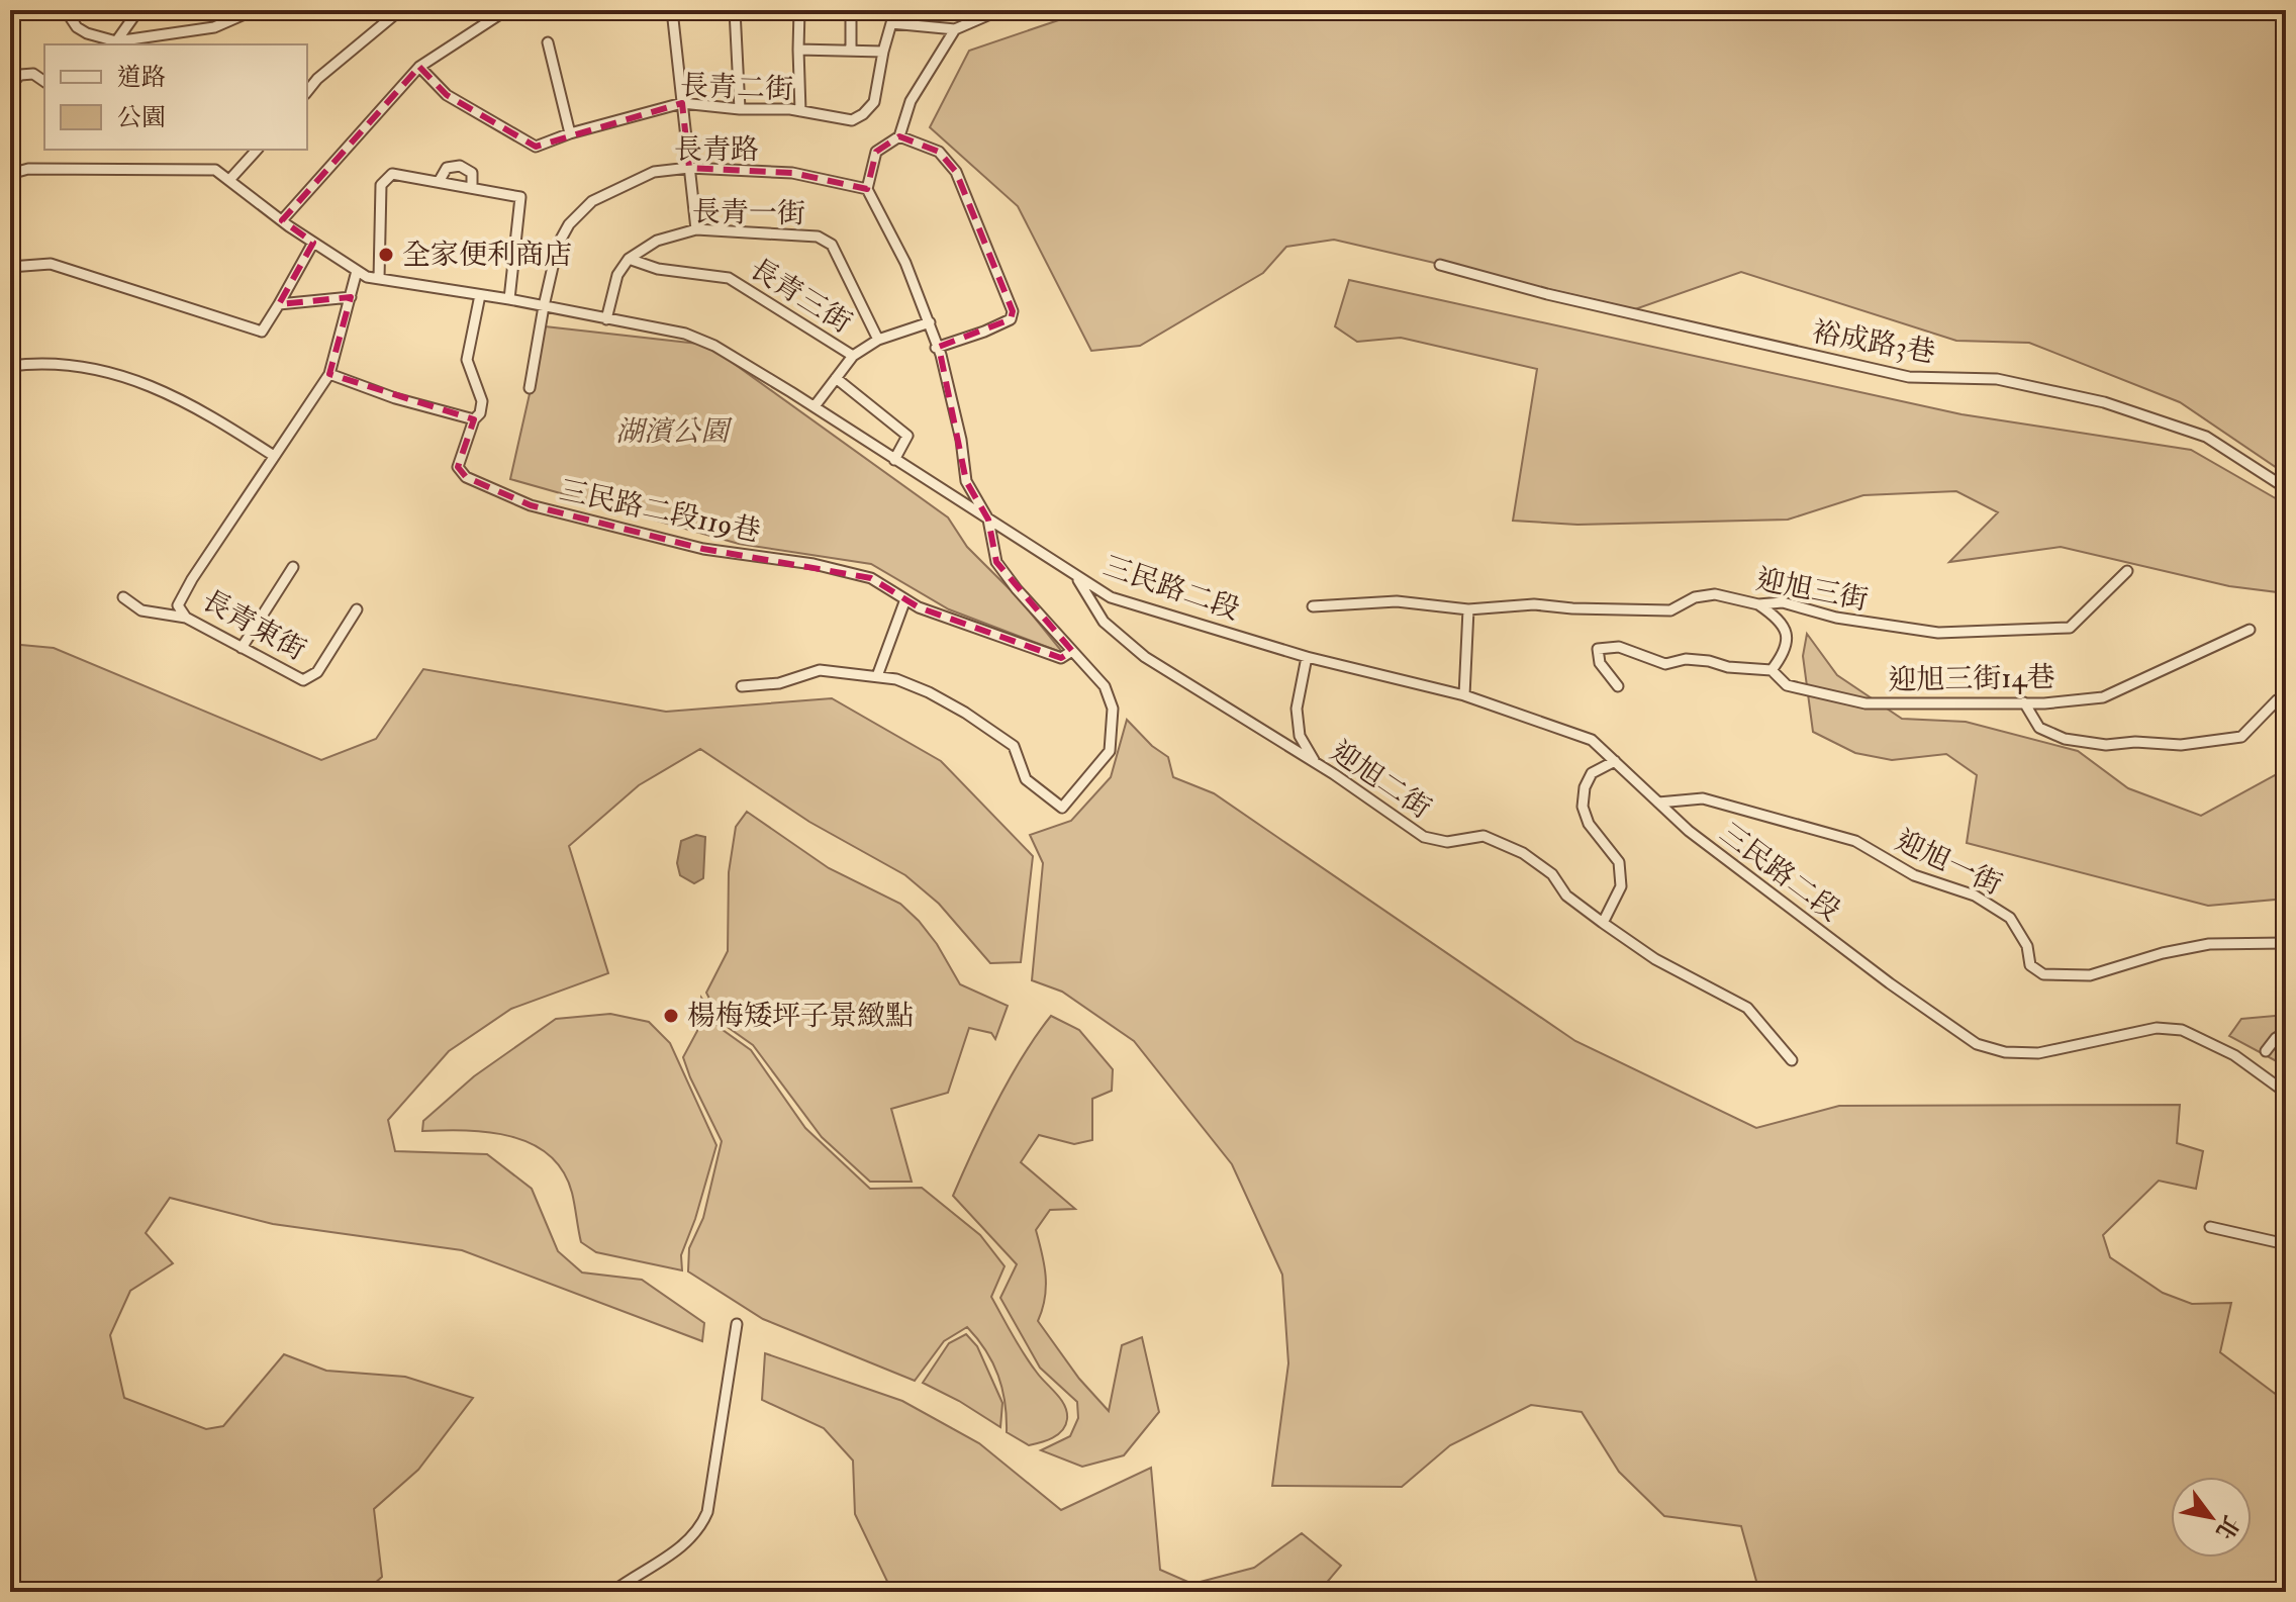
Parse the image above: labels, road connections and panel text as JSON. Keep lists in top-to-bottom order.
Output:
{
  "streets": {
    "street": [
      "長青二街",
      "長青路",
      "長青一街",
      "長青三街",
      "裕成路3巷",
      "三民路二段119巷",
      "三民路二段",
      "迎旭三街",
      "長青東街",
      "迎旭三街14巷",
      "迎旭二街",
      "迎旭一街"
    ]
  },
  "crossings": [
    ["長青路", "三民路二段"],
    ["長青一街", "長青三街"],
    ["三民路二段119巷", "三民路二段"],
    ["三民路二段", "長青東街"],
    ["三民路二段", "迎旭二街"],
    ["三民路二段", "迎旭一街"]
  ],
  "parks": ["湖濱公園"],
  "places": ["全家便利商店", "楊梅矮坪子景緻點"],
  "legend": ["道路", "公園"],
  "north": "bottom right"
}
